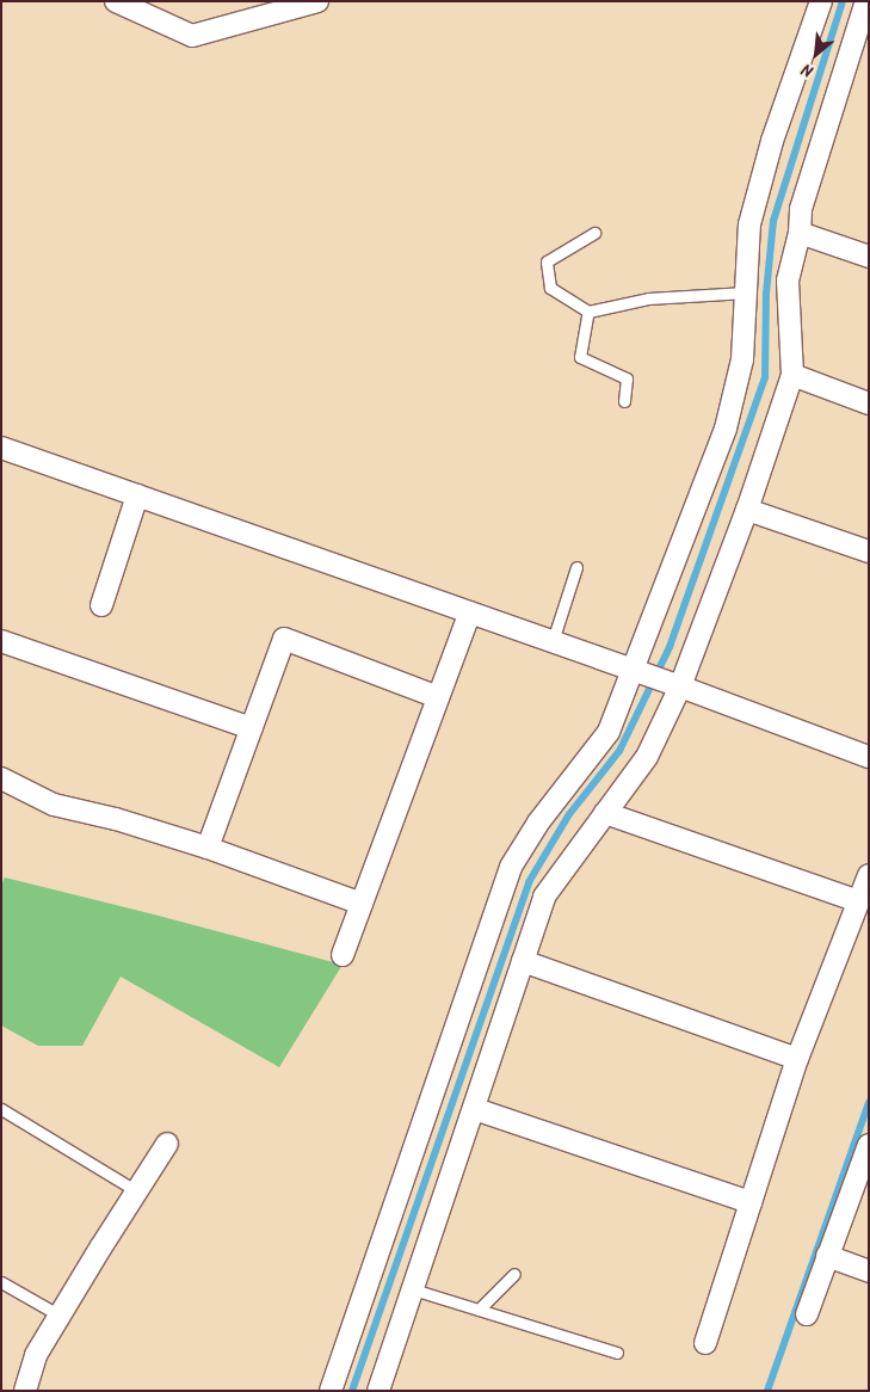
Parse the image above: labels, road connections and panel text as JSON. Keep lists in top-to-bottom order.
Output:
{
  "north": "bottom left"
}
